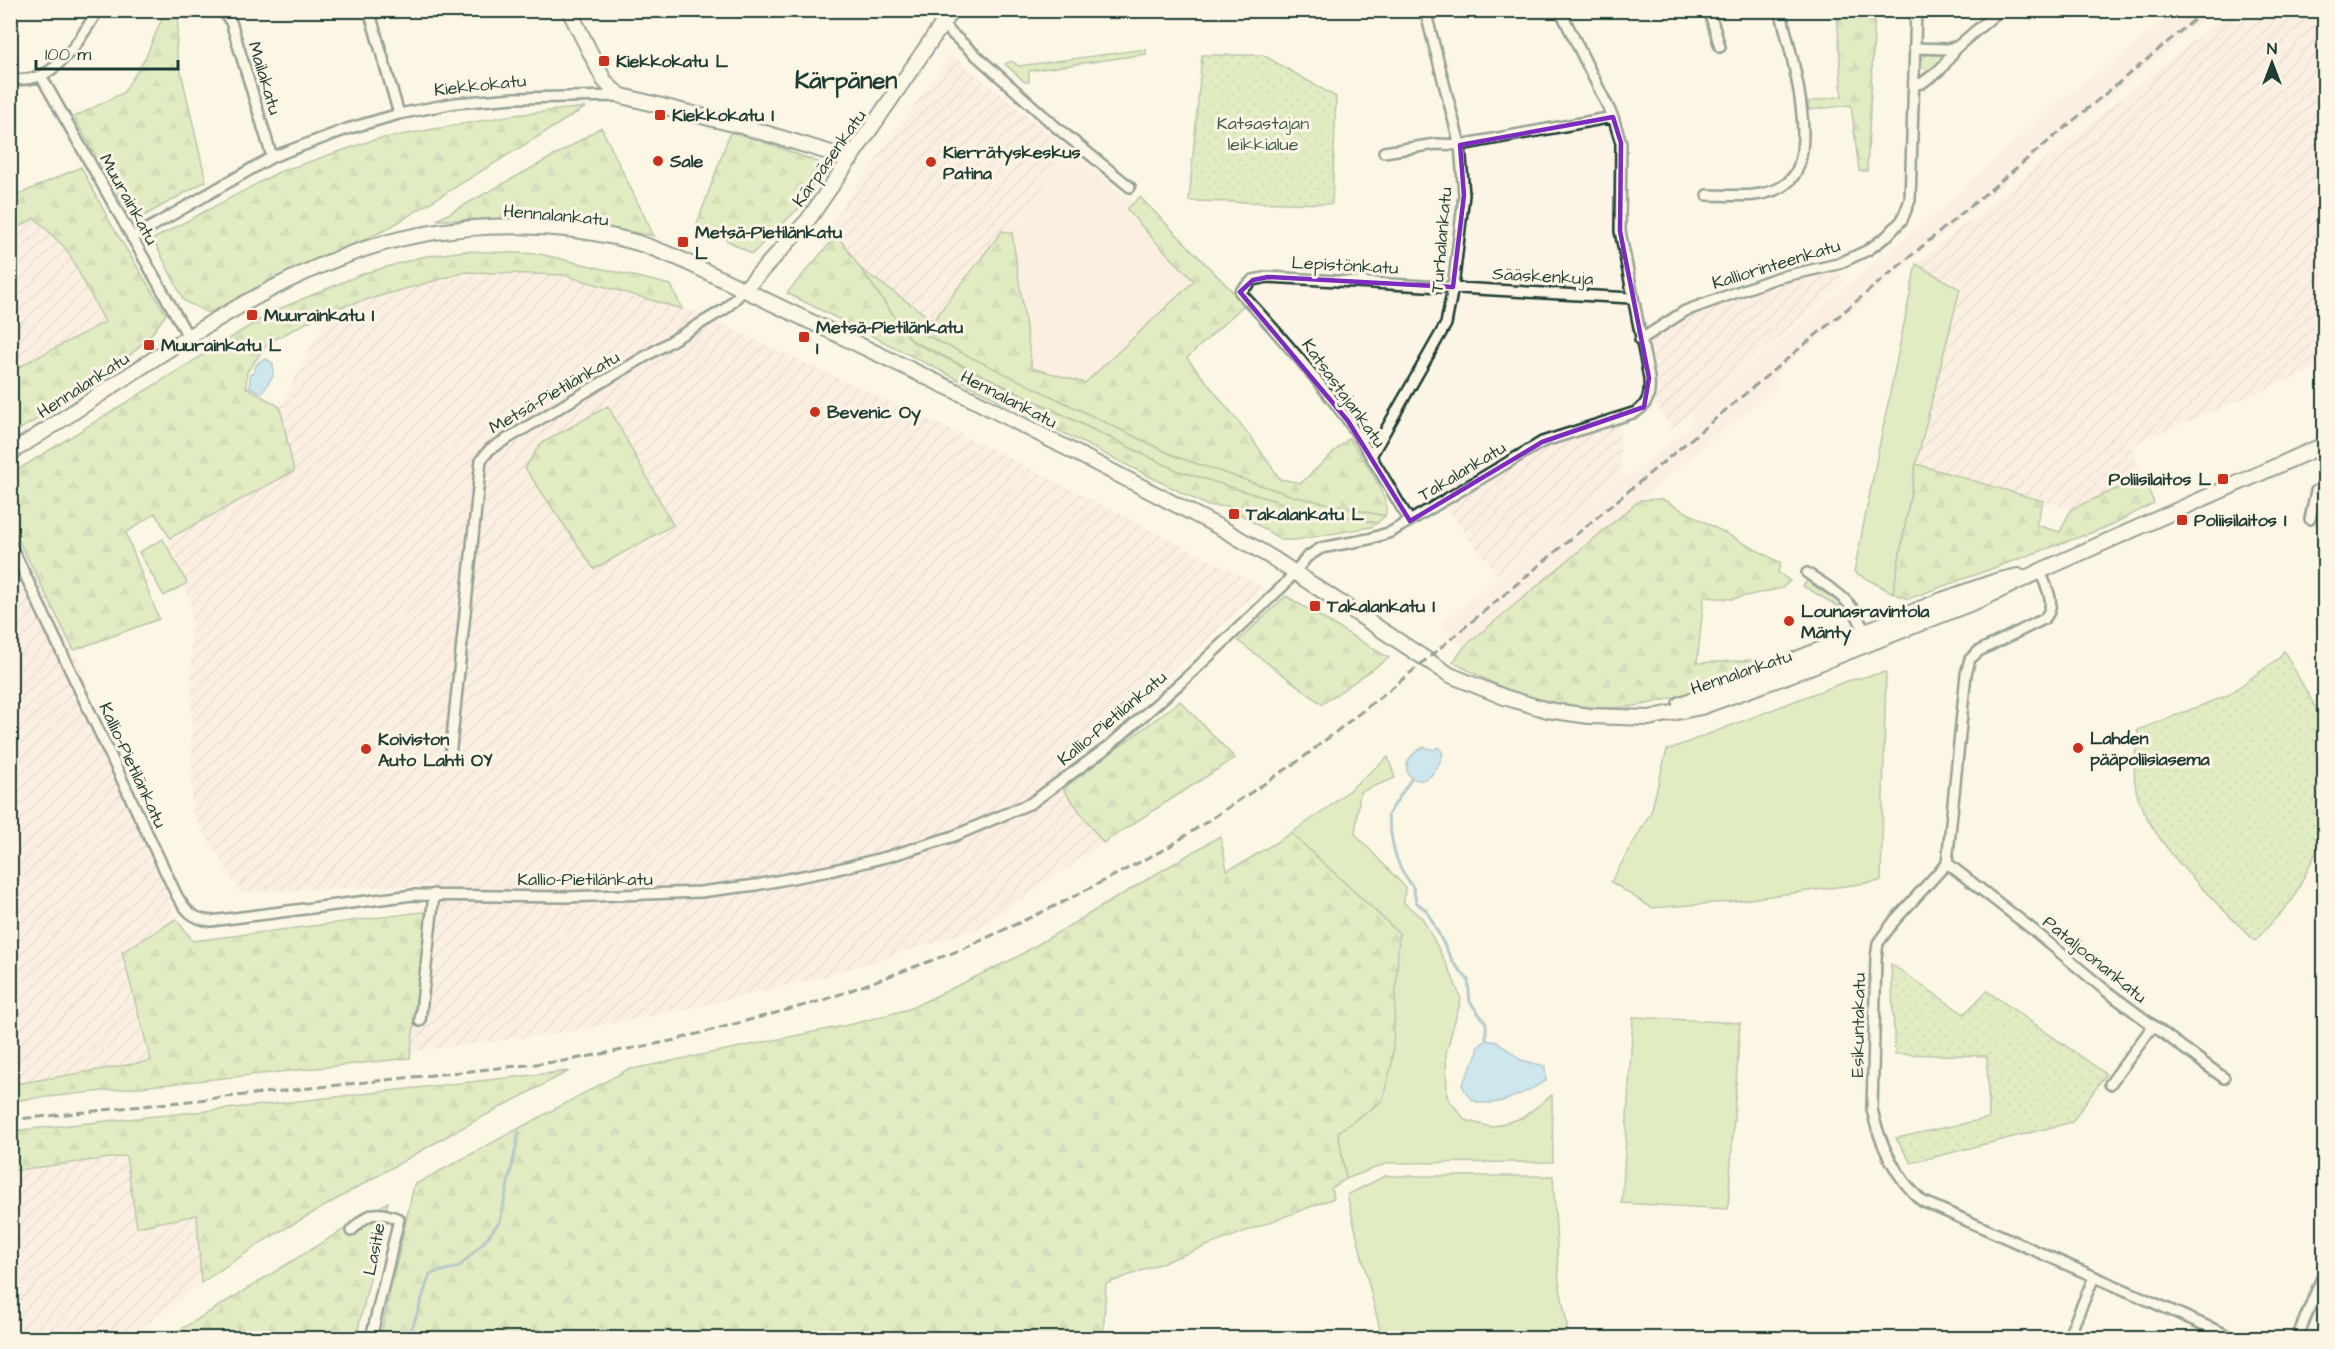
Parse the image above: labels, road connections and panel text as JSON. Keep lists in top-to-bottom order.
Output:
{
  "streets": {
    "street": [
      "Mailakatu",
      "Kiekkokatu",
      "Kärpäsenkatu",
      "Muurainkatu",
      "Hennalankatu",
      "Turhalankatu",
      "Kalliorinteenkatu",
      "Lepistönkatu",
      "Sääskenkuja",
      "Metsä-Pietilänkatu",
      "Katsastajankatu",
      "Takalankatu",
      "Kallio-Pietilänkatu",
      "Pataljoonankatu",
      "Esikuntakatu",
      "Lasitie"
    ]
  },
  "crossings": [
    ["Mailakatu", "Kiekkokatu"],
    ["Kiekkokatu", "Kärpäsenkatu"],
    ["Kiekkokatu", "Muurainkatu"],
    ["Kärpäsenkatu", "Hennalankatu"],
    ["Kärpäsenkatu", "Metsä-Pietilänkatu"],
    ["Muurainkatu", "Hennalankatu"],
    ["Hennalankatu", "Metsä-Pietilänkatu"],
    ["Hennalankatu", "Takalankatu"],
    ["Hennalankatu", "Kallio-Pietilänkatu"],
    ["Turhalankatu", "Lepistönkatu"],
    ["Turhalankatu", "Sääskenkuja"],
    ["Turhalankatu", "Katsastajankatu"],
    ["Kalliorinteenkatu", "Takalankatu"],
    ["Lepistönkatu", "Sääskenkuja"],
    ["Lepistönkatu", "Katsastajankatu"],
    ["Katsastajankatu", "Takalankatu"],
    ["Takalankatu", "Kallio-Pietilänkatu"],
    ["Pataljoonankatu", "Esikuntakatu"]
  ],
  "districts": ["Kärpänen"],
  "parks": ["Katsastajan leikkialue"],
  "places": {
    "transit": [
      "Kiekkokatu L",
      "Kiekkokatu I",
      "Metsä-Pietilänkatu L",
      "Muurainkatu I",
      "Metsä-Pietilänkatu I",
      "Muurainkatu L",
      "Poliisilaitos L",
      "Takalankatu L",
      "Poliisilaitos I",
      "Takalankatu I"
    ],
    "other": [
      "Sale",
      "Kierrätyskeskus Patina",
      "Bevenic Oy",
      "Lounasravintola Mänty",
      "Lahden pääpoliisiasema",
      "Koiviston Auto Lahti OY"
    ]
  },
  "scale_bar": "100 m",
  "north": "top"
}
